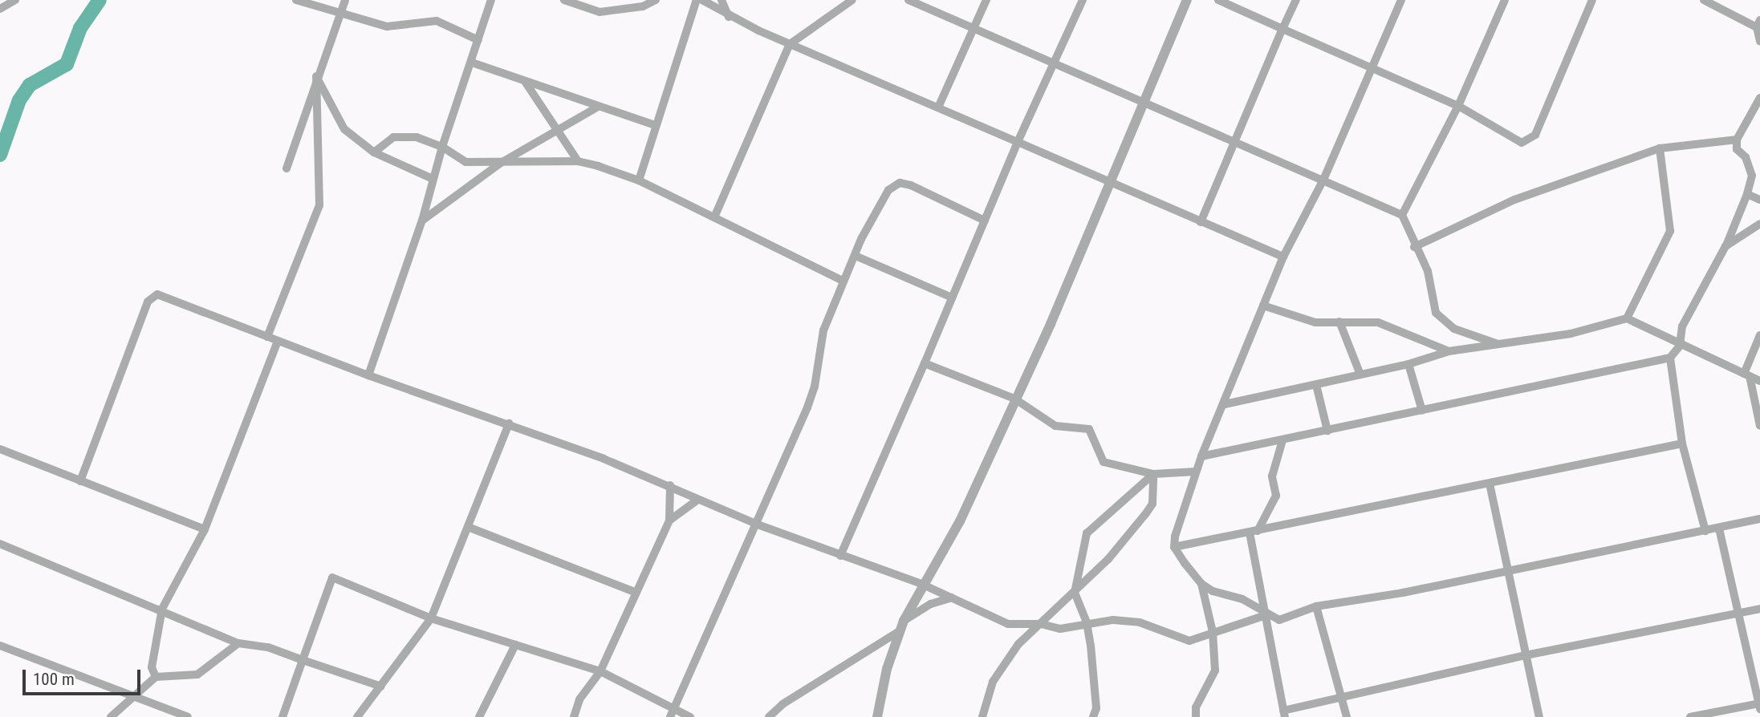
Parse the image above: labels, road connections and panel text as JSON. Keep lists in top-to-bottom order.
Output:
{
  "scale_bar": "100 m"
}
